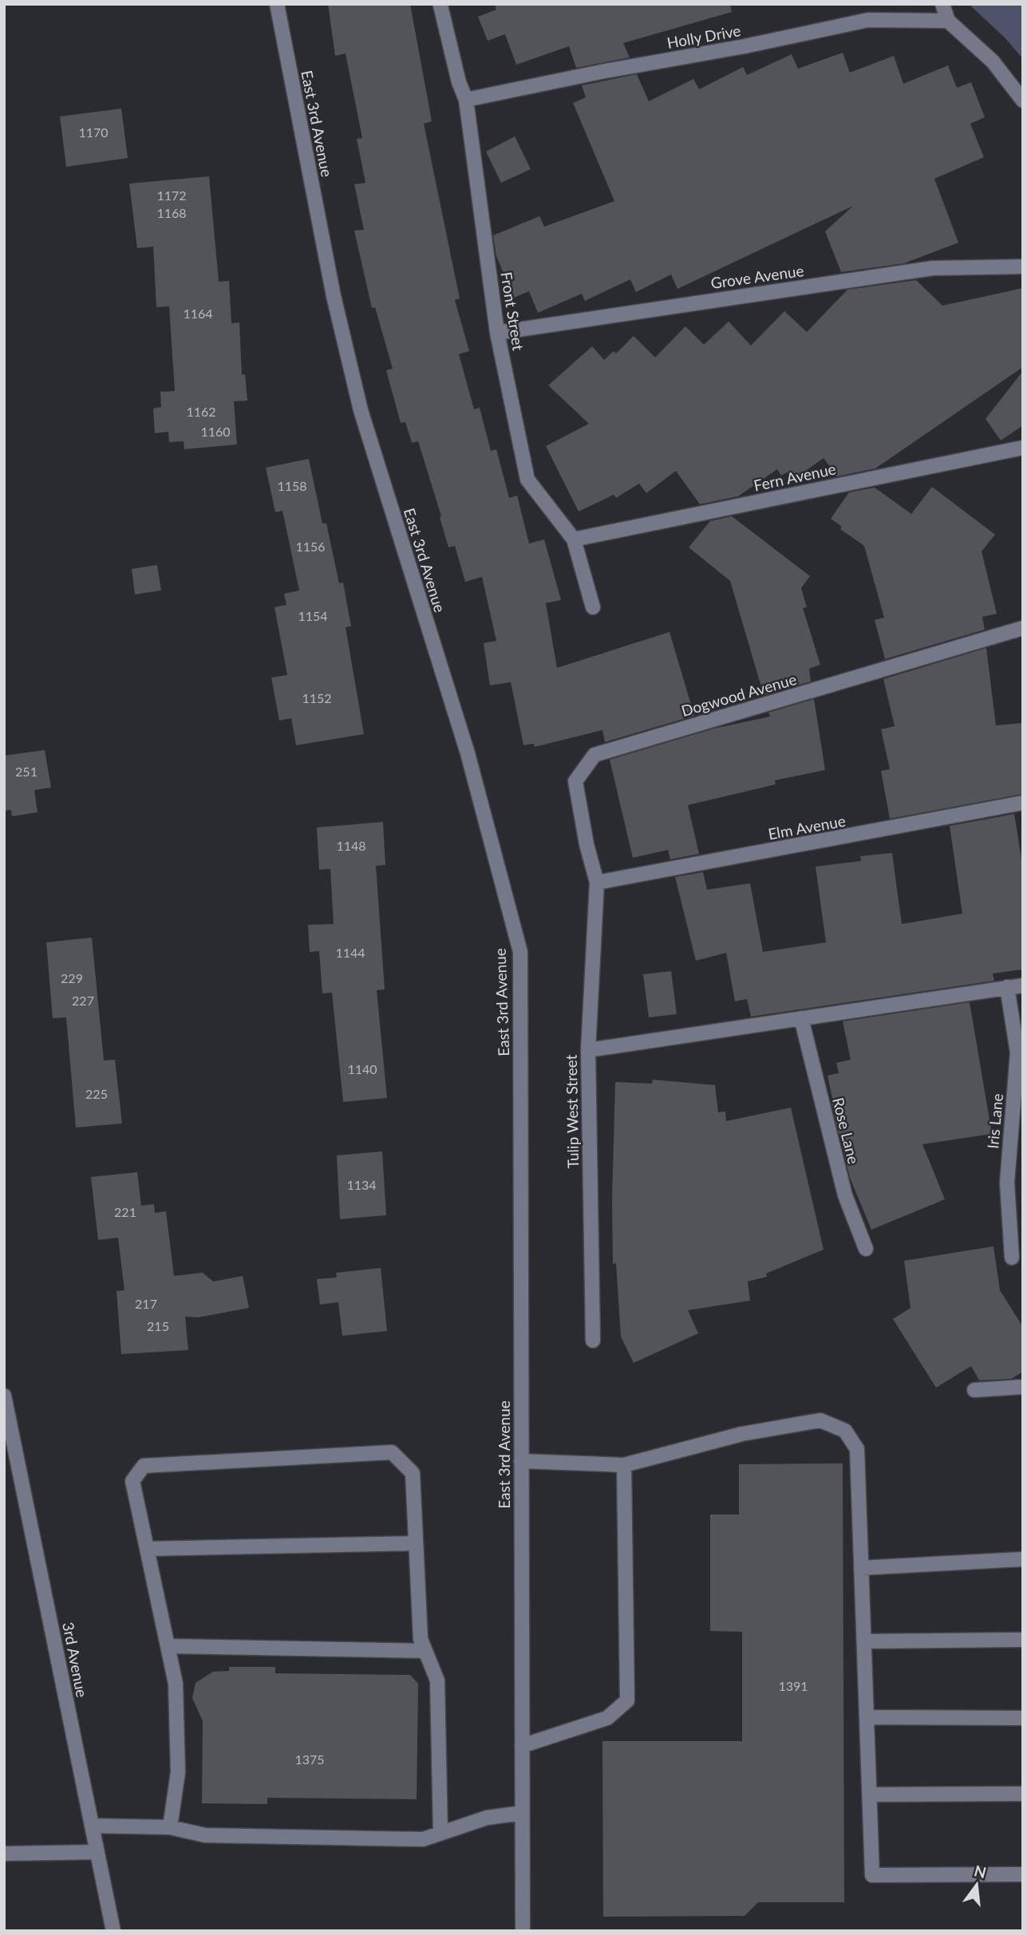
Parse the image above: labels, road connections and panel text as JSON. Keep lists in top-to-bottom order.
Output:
{
  "streets": {
    "street": [
      "Holly Drive",
      "East 3rd Avenue",
      "Grove Avenue",
      "Front Street",
      "Fern Avenue",
      "Dogwood Avenue",
      "Elm Avenue",
      "Tulip West Street",
      "Iris Lane",
      "Rose Lane",
      "3rd Avenue"
    ]
  },
  "crossings": [
    ["Holly Drive", "Front Street"],
    ["Grove Avenue", "Front Street"],
    ["Front Street", "Fern Avenue"],
    ["Dogwood Avenue", "Elm Avenue"],
    ["Dogwood Avenue", "Tulip West Street"],
    ["Elm Avenue", "Tulip West Street"]
  ],
  "house_numbers": [
    "1170",
    "1172",
    "1168",
    "1164",
    "1162",
    "1160",
    "1158",
    "1156",
    "1154",
    "1152",
    "251",
    "1148",
    "1144",
    "229",
    "227",
    "1140",
    "225",
    "1134",
    "221",
    "217",
    "215",
    "1391",
    "1375"
  ],
  "north": "top"
}
